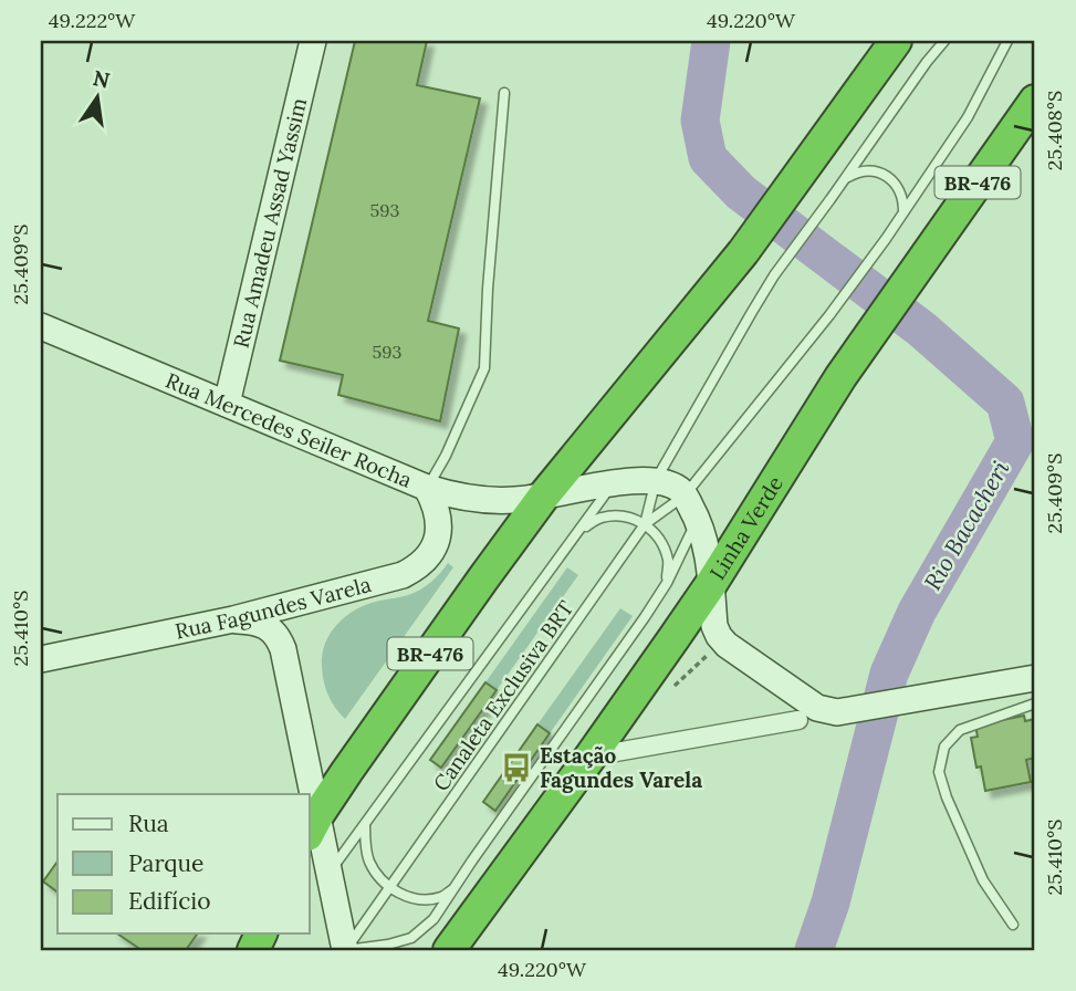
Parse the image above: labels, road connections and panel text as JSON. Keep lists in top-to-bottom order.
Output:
{
  "streets": {
    "highway": ["BR-476", "Linha Verde"],
    "main road": ["Rua Amadeu Assad Yassim", "Rua Mercedes Seiler Rocha", "Rua Fagundes Varela"],
    "lane": ["Canaleta Exclusiva BRT"]
  },
  "crossings": [
    ["BR-476", "Rua Mercedes Seiler Rocha"],
    ["Rua Amadeu Assad Yassim", "Rua Mercedes Seiler Rocha"],
    ["Rua Mercedes Seiler Rocha", "Rua Fagundes Varela"],
    ["Rua Mercedes Seiler Rocha", "Canaleta Exclusiva BRT"]
  ],
  "water": ["Rio Bacacheri"],
  "places": {
    "bus stop": ["Estação Fagundes Varela"]
  },
  "house_numbers": ["593", "593"],
  "legend": ["Rua", "Parque", "Edifício"],
  "north": "top",
  "coordinates": [
    "49.222°W",
    "49.220°W",
    "25.408°S",
    "25.409°S",
    "25.410°S"
  ]
}
